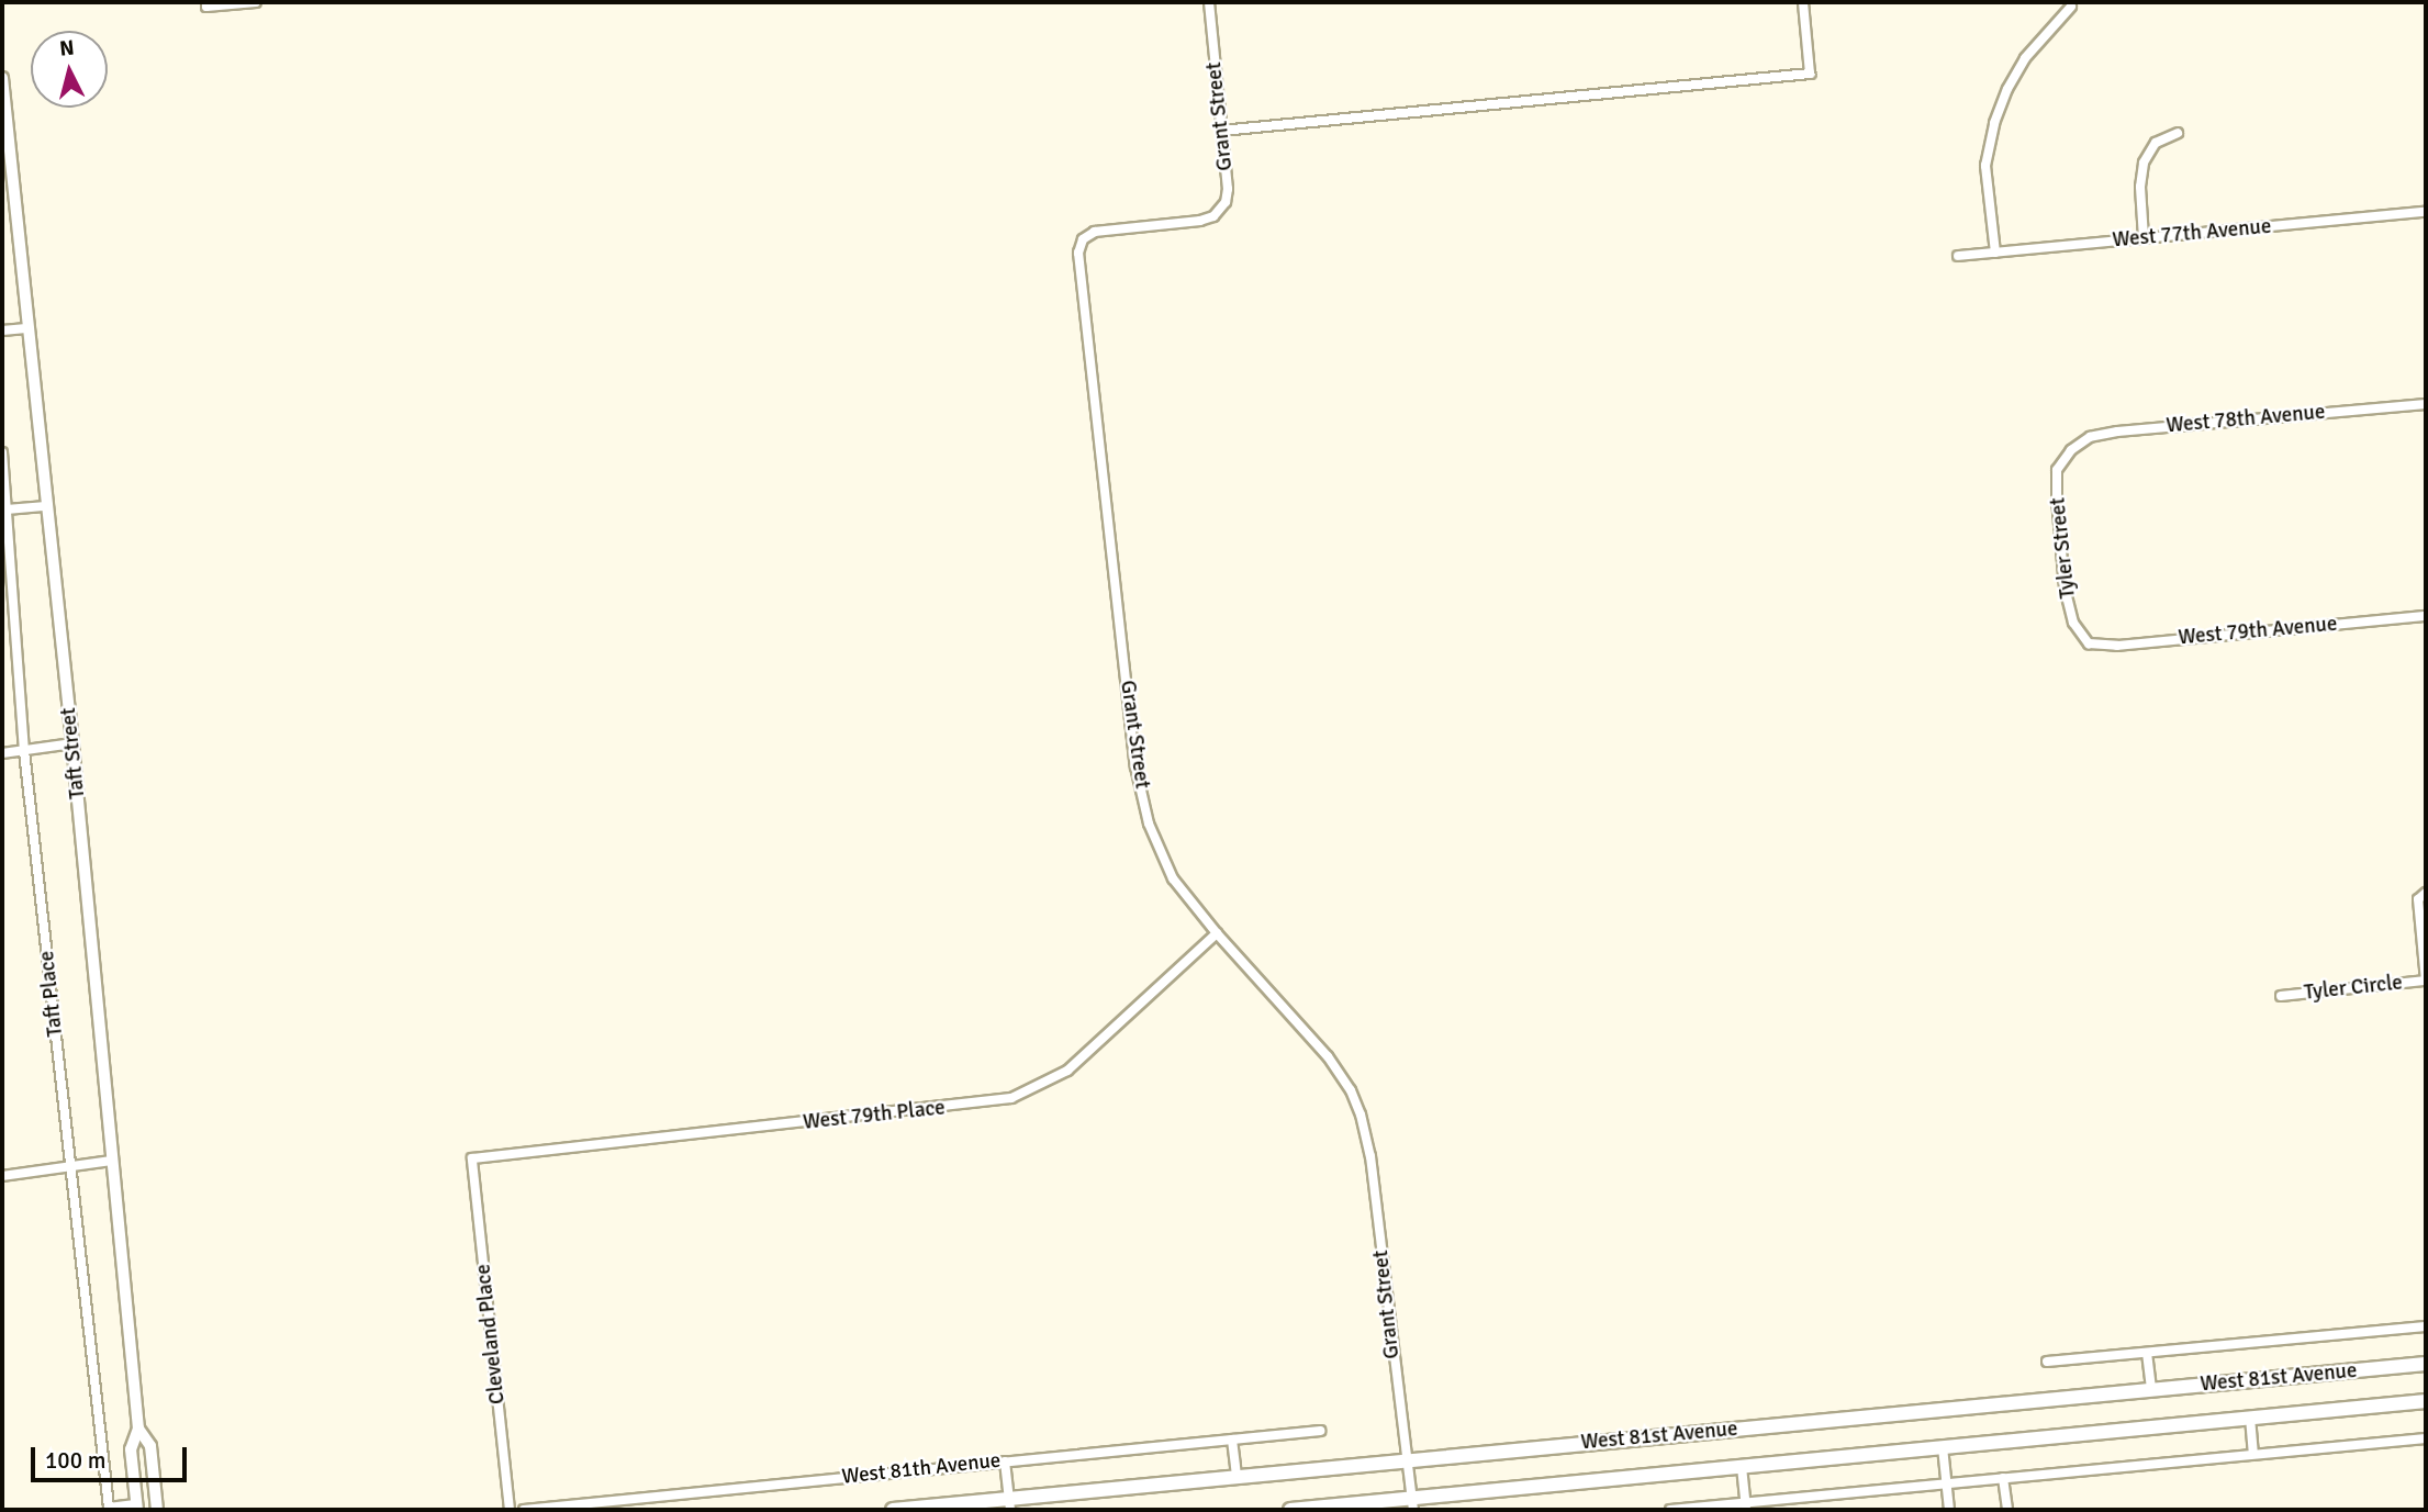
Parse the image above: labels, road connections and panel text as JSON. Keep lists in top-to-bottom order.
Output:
{
  "streets": {
    "main road": ["Taft Street", "West 81st Avenue"],
    "street": [
      "Grant Street",
      "West 77th Avenue",
      "West 78th Avenue",
      "Tyler Street",
      "West 79th Avenue",
      "Tyler Circle",
      "Taft Place",
      "West 79th Place",
      "Cleveland Place",
      "West 81th Avenue"
    ]
  },
  "crossings": [
    ["Grant Street", "West 79th Place"],
    ["Grant Street", "West 81st Avenue"],
    ["West 78th Avenue", "Tyler Street"],
    ["Tyler Street", "West 79th Avenue"],
    ["Taft Street", "Taft Place"],
    ["West 79th Place", "Cleveland Place"]
  ],
  "scale_bar": "100 m",
  "north": "top"
}
